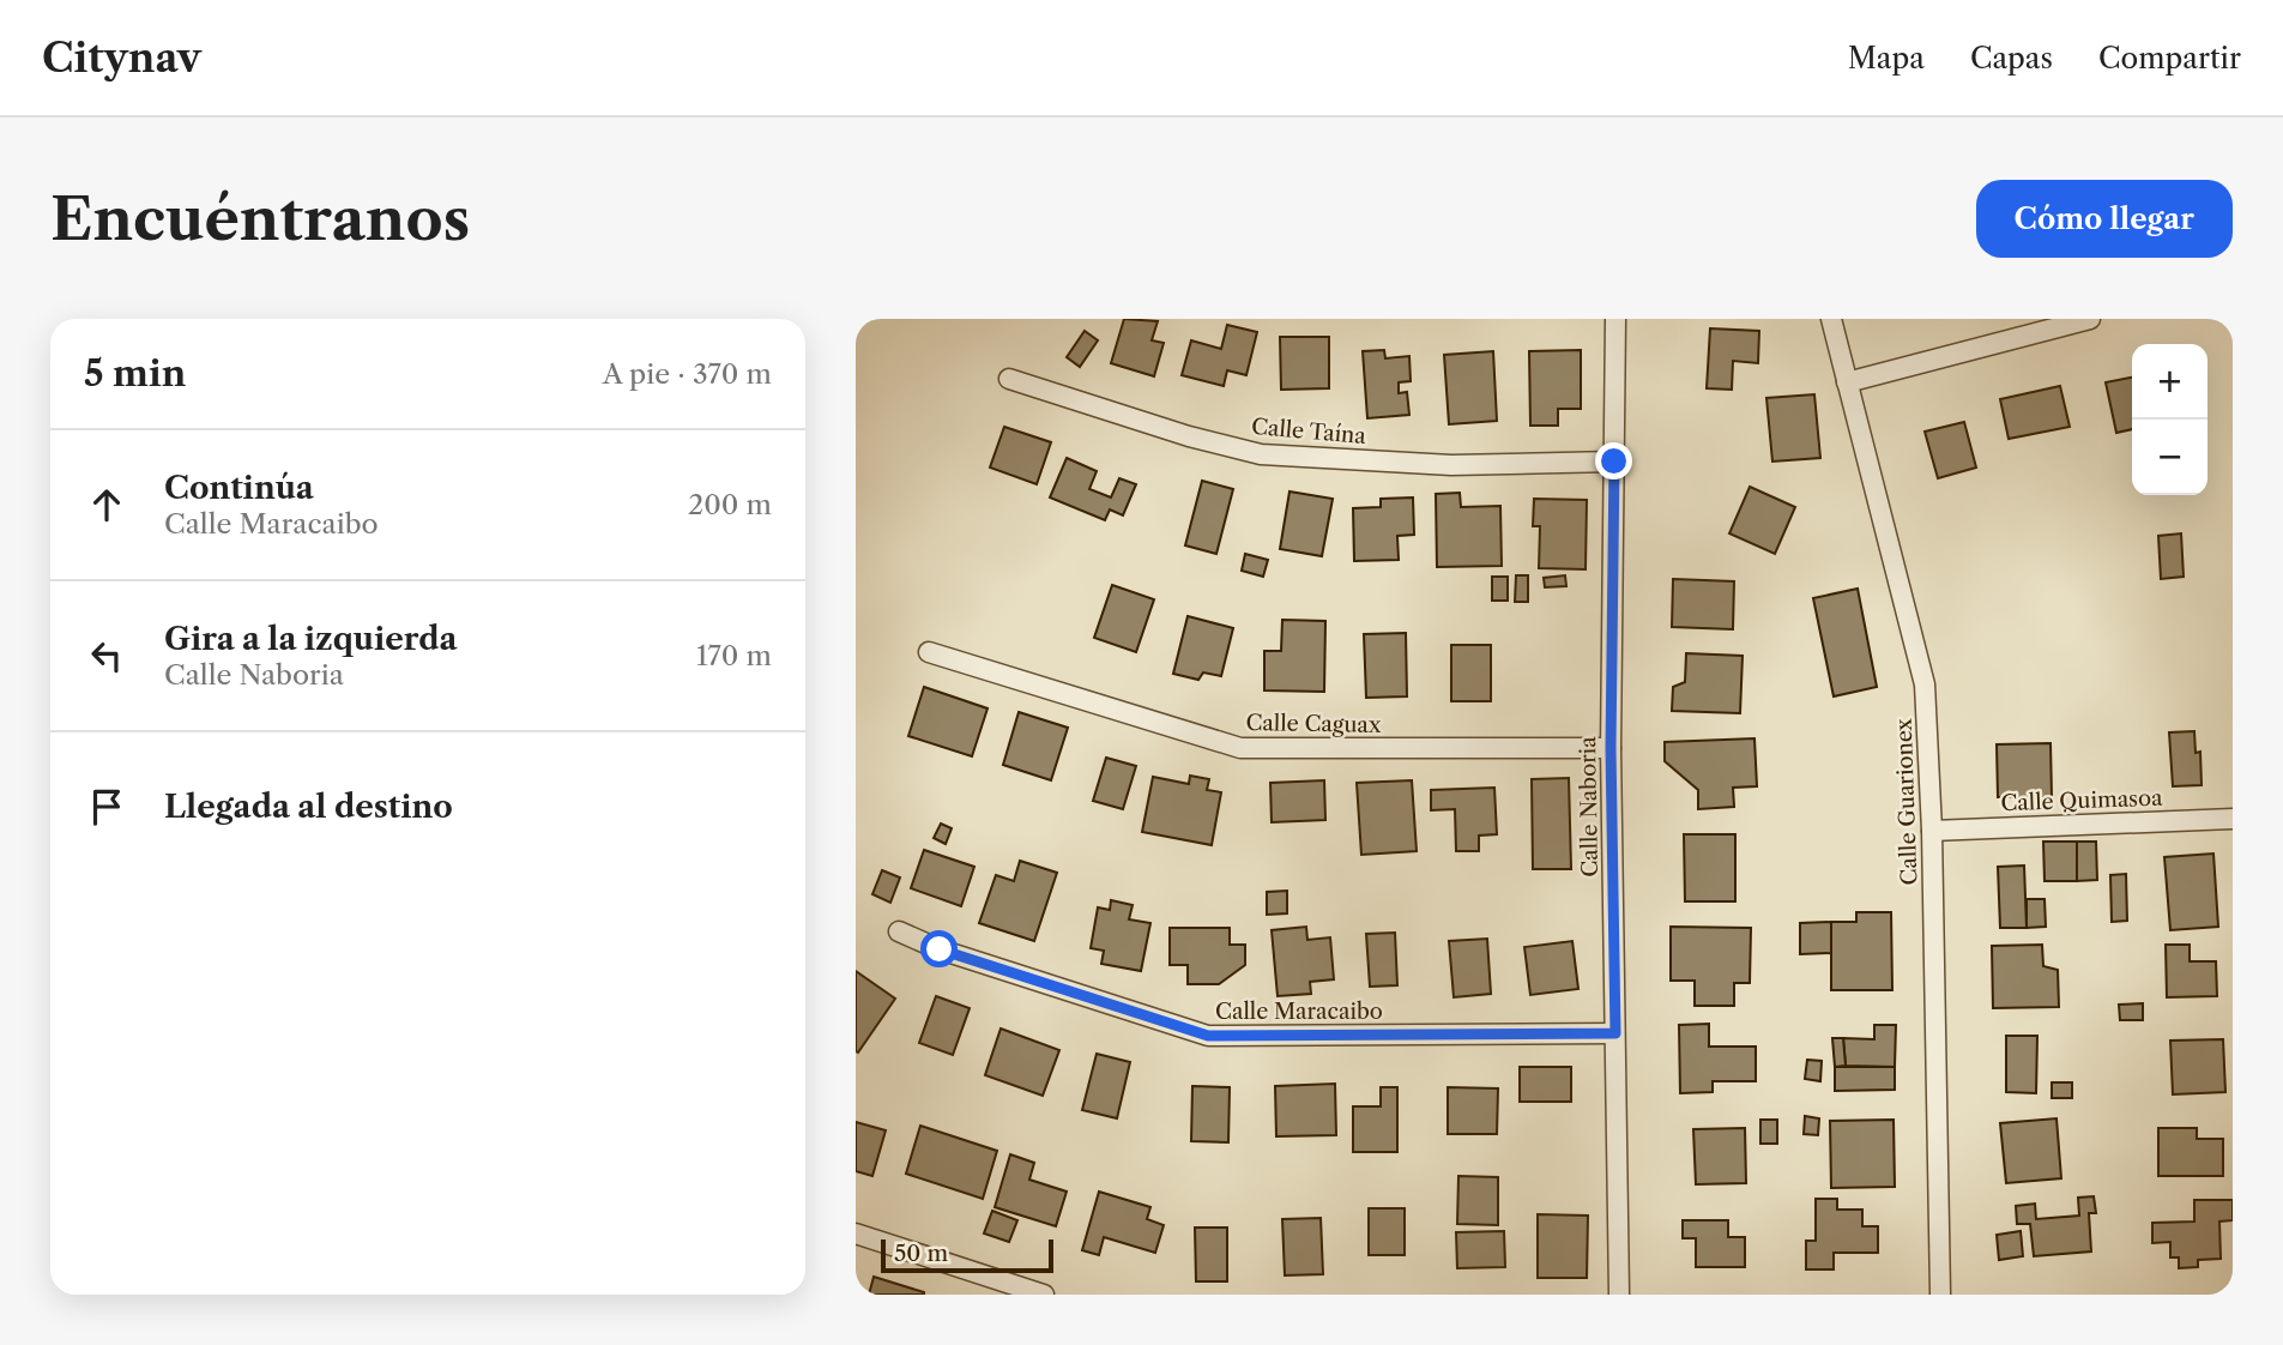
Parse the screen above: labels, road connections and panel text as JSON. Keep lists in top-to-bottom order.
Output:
{
  "streets": {
    "street": [
      "Calle Taína",
      "Calle Caguax",
      "Calle Quimasoa",
      "Calle Guarionex",
      "Calle Naboria",
      "Calle Maracaibo"
    ]
  },
  "crossings": [
    ["Calle Taína", "Calle Naboria"],
    ["Calle Caguax", "Calle Naboria"],
    ["Calle Quimasoa", "Calle Guarionex"],
    ["Calle Naboria", "Calle Maracaibo"]
  ],
  "scale_bar": "50 m",
  "page": {
    "header": "Citynav",
    "nav": ["Mapa", "Capas", "Compartir"],
    "buttons": "Cómo llegar",
    "title": "Encuéntranos",
    "heading": ["5 min", "A pie · 370 m"],
    "map_buttons": ["+", "−"],
    "list": [
      ["Continúa", "Calle Maracaibo", "200 m"],
      ["Gira a la izquierda", "Calle Naboria", "170 m"],
      "Llegada al destino"
    ],
    "scale": "50 m"
  }
}
